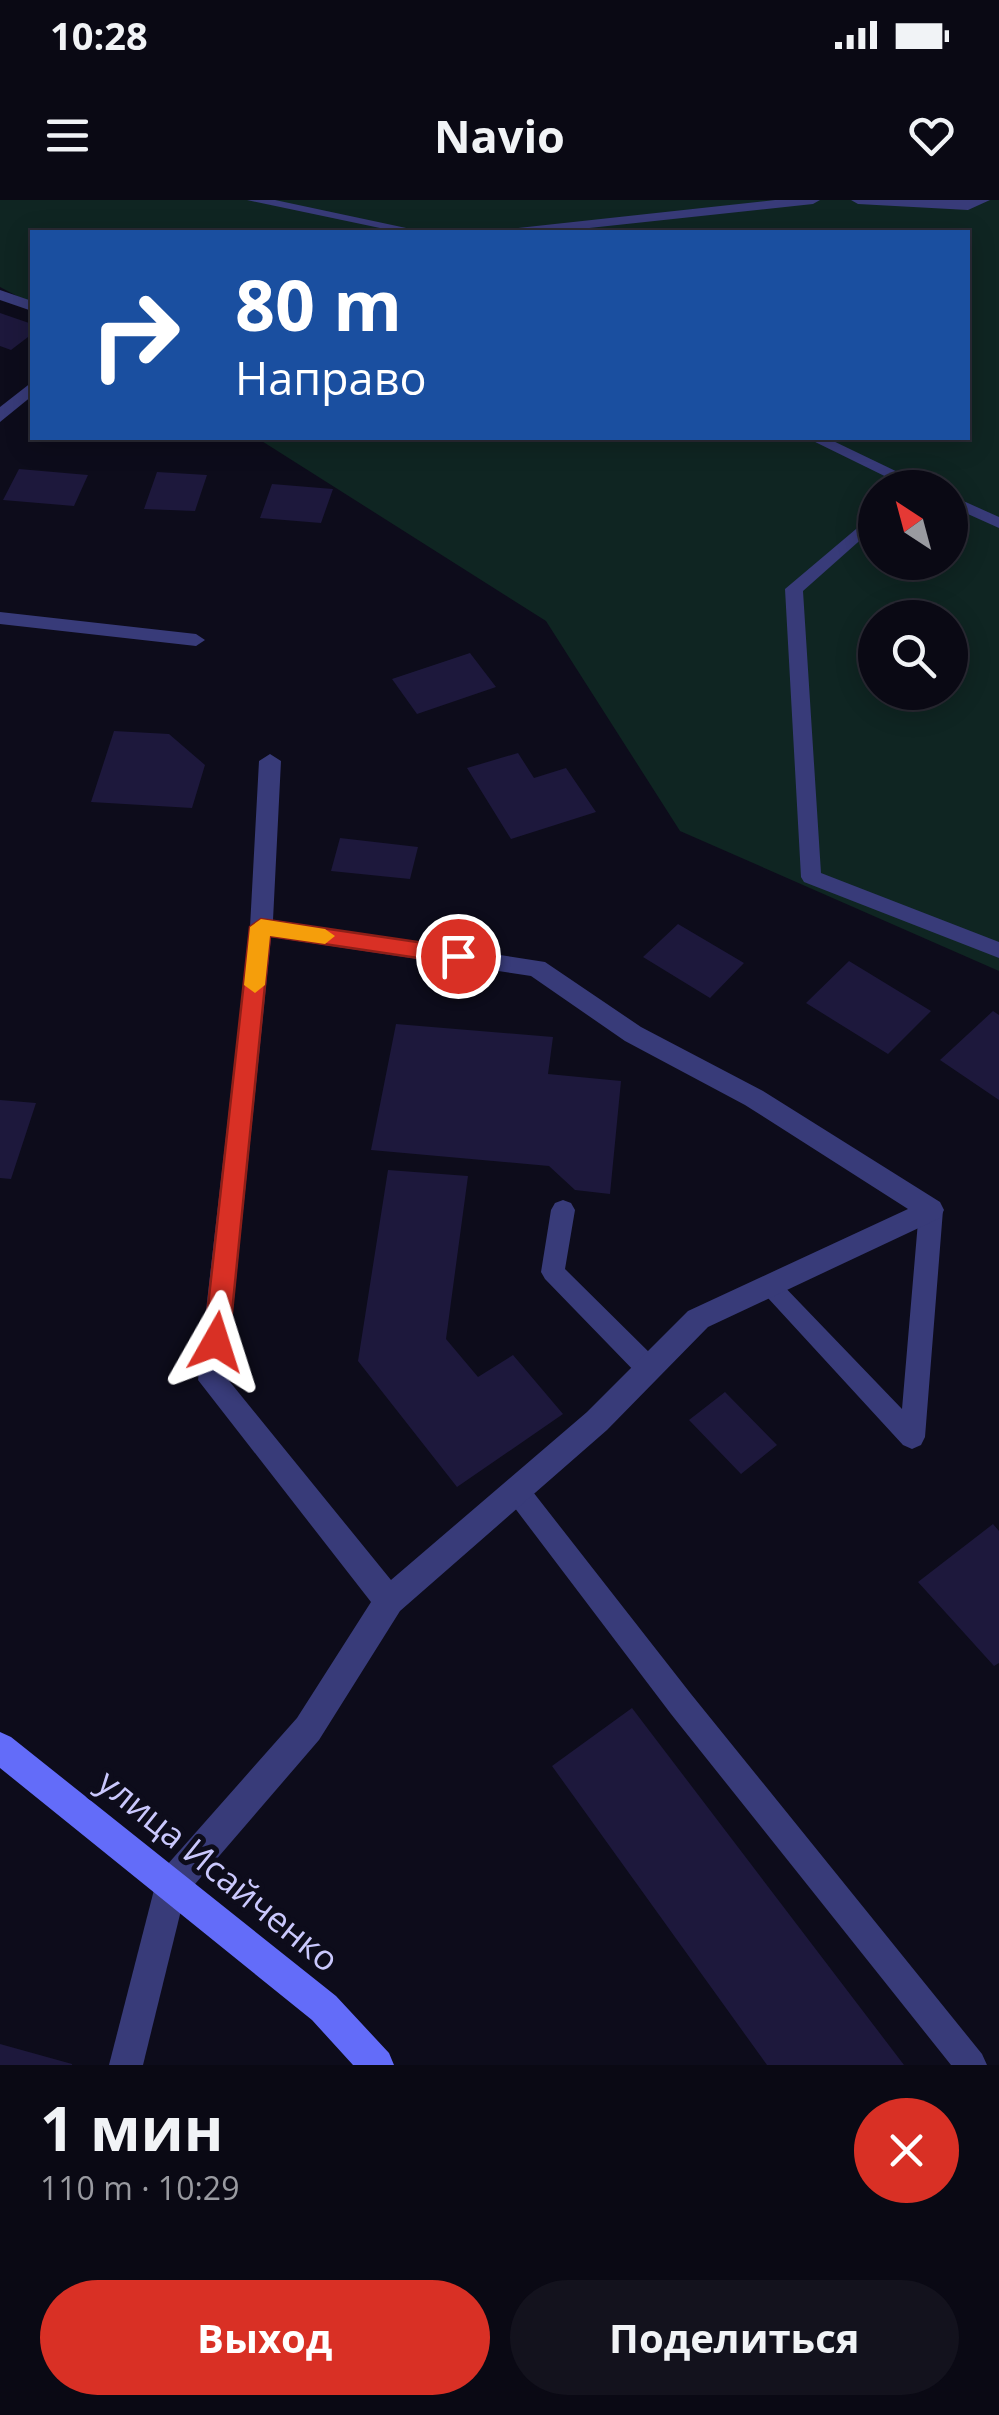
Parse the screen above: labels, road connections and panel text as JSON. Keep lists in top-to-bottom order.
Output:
{
  "streets": {
    "main road": ["улица Исайченко"]
  },
  "north": "top left",
  "page": {
    "status": "10:28",
    "header": "Navio",
    "turn": ["80 m", "Направо"],
    "heading": ["1 мин", "110 m · 10:29"],
    "buttons": ["Выход", "Поделиться"]
  }
}
